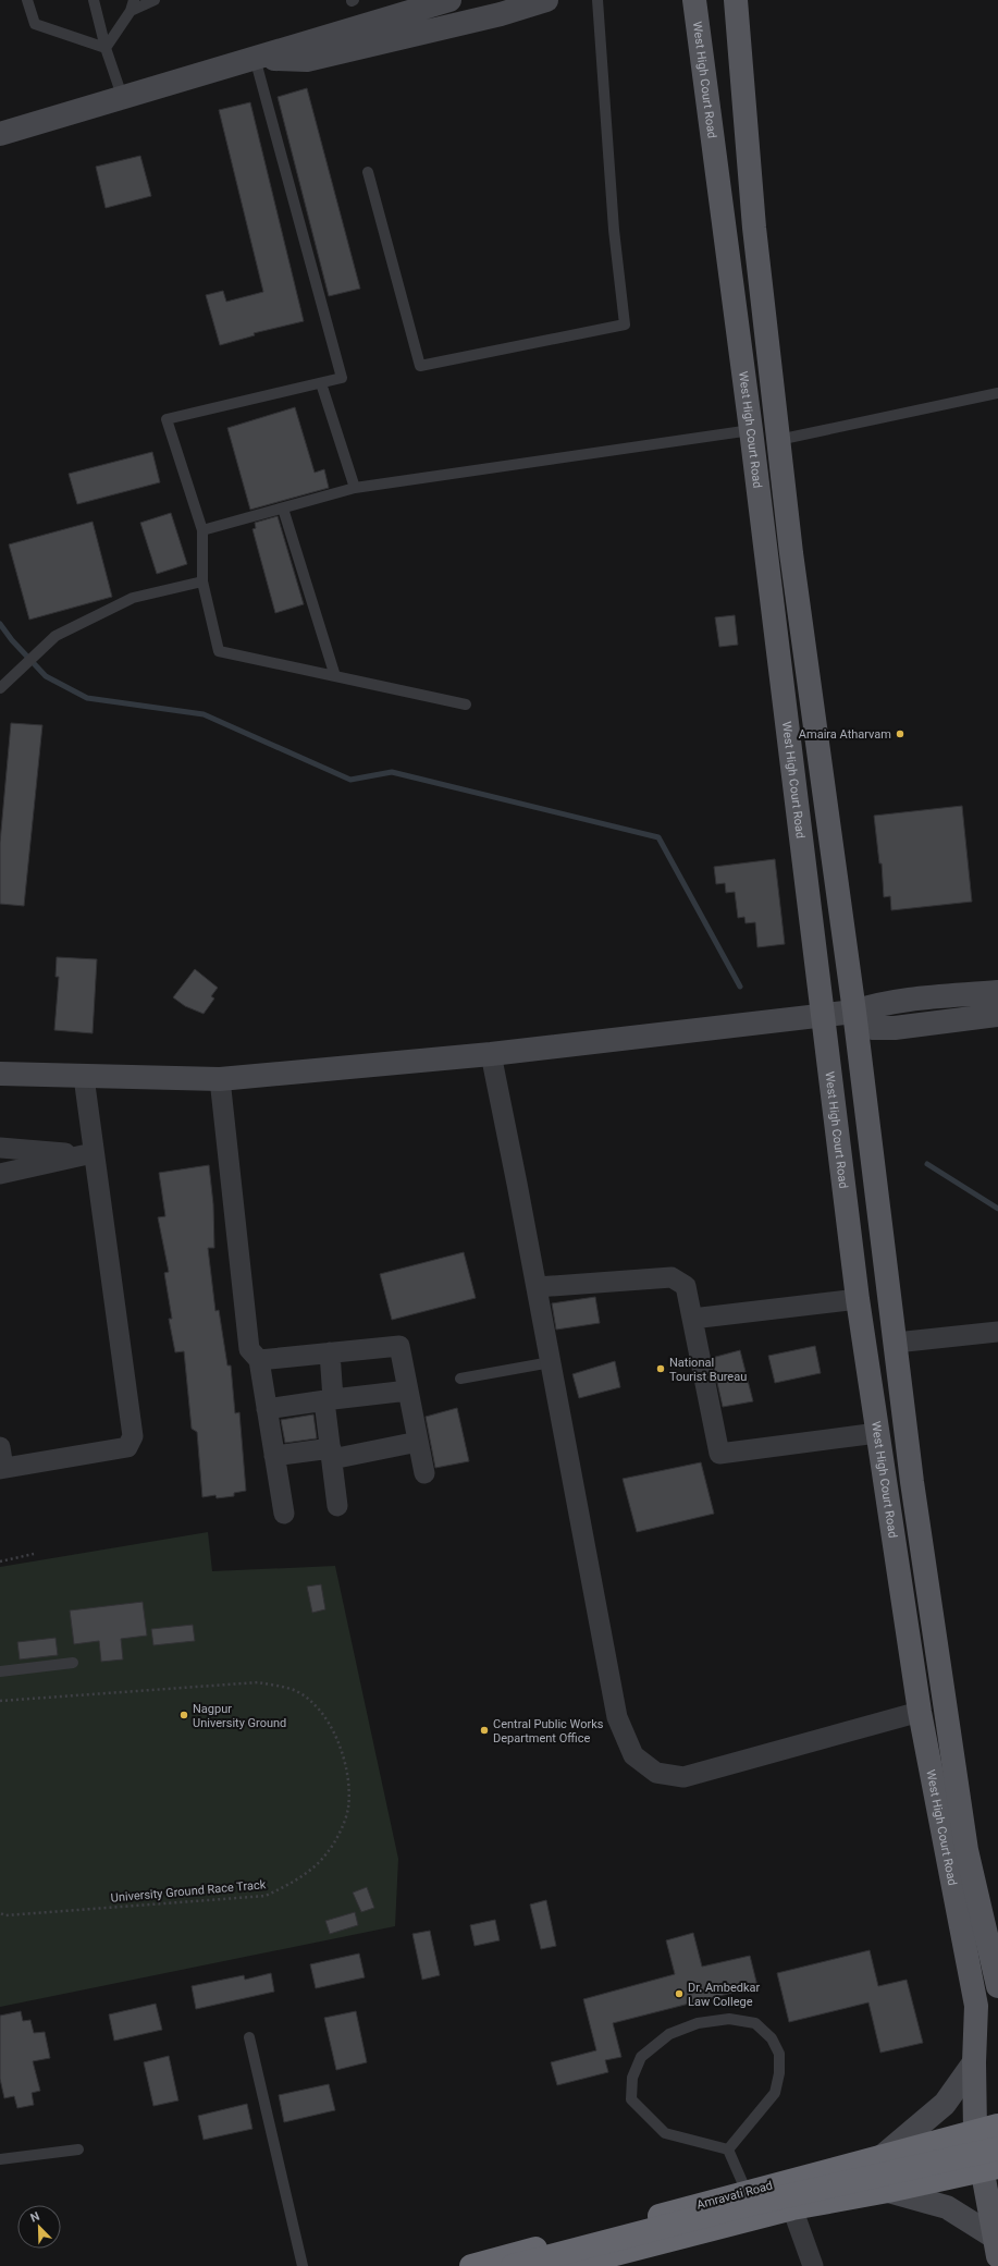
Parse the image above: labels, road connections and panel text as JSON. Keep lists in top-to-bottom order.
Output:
{
  "streets": {
    "highway": ["Amravati Road"],
    "main road": ["West High Court Road"],
    "path": ["University Ground Race Track"]
  },
  "crossings": [
    ["West High Court Road", "Amravati Road"]
  ],
  "places": [
    "Amaira Atharvam",
    "National Tourist Bureau",
    "Nagpur University Ground",
    "Central Public Works Department Office",
    "Dr. Ambedkar Law College"
  ],
  "north": "top left"
}
